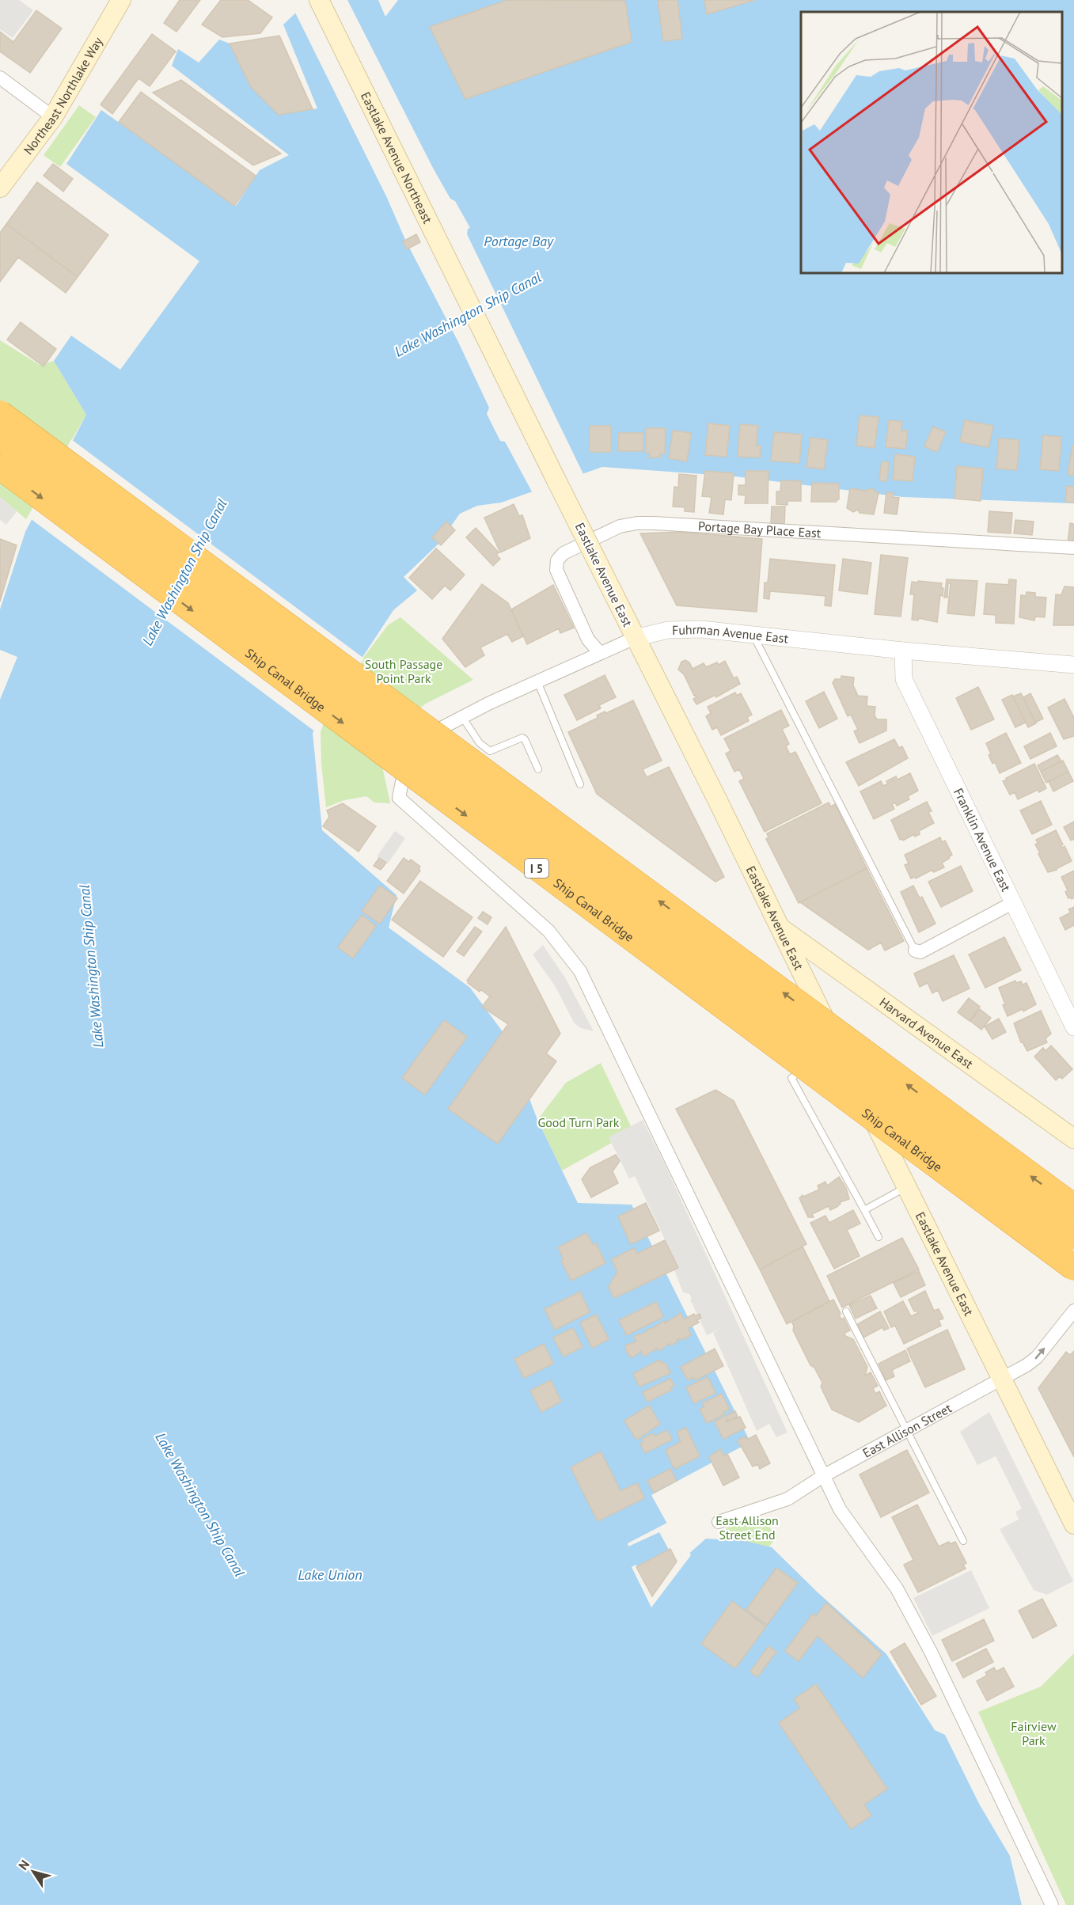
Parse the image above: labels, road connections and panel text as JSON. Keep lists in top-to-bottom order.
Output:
{
  "streets": {
    "highway": ["Ship Canal Bridge", "I 5"],
    "main road": [
      "Northeast Northlake Way",
      "Eastlake Avenue Northeast",
      "Eastlake Avenue East",
      "Harvard Avenue East"
    ],
    "street": [
      "Portage Bay Place East",
      "Fuhrman Avenue East",
      "Franklin Avenue East",
      "East Allison Street"
    ]
  },
  "crossings": [
    ["Eastlake Avenue Northeast", "Eastlake Avenue East"],
    ["Portage Bay Place East", "Fuhrman Avenue East"],
    ["Eastlake Avenue East", "Fuhrman Avenue East"],
    ["Eastlake Avenue East", "Harvard Avenue East"],
    ["Eastlake Avenue East", "East Allison Street"],
    ["Fuhrman Avenue East", "Franklin Avenue East"],
    ["Fuhrman Avenue East", "East Allison Street"]
  ],
  "water": ["Portage Bay", "Lake Washington Ship Canal", "Lake Union"],
  "parks": [
    "South Passage Point Park",
    "Good Turn Park",
    "East Allison Street End",
    "Fairview Park"
  ],
  "north": "top left"
}
